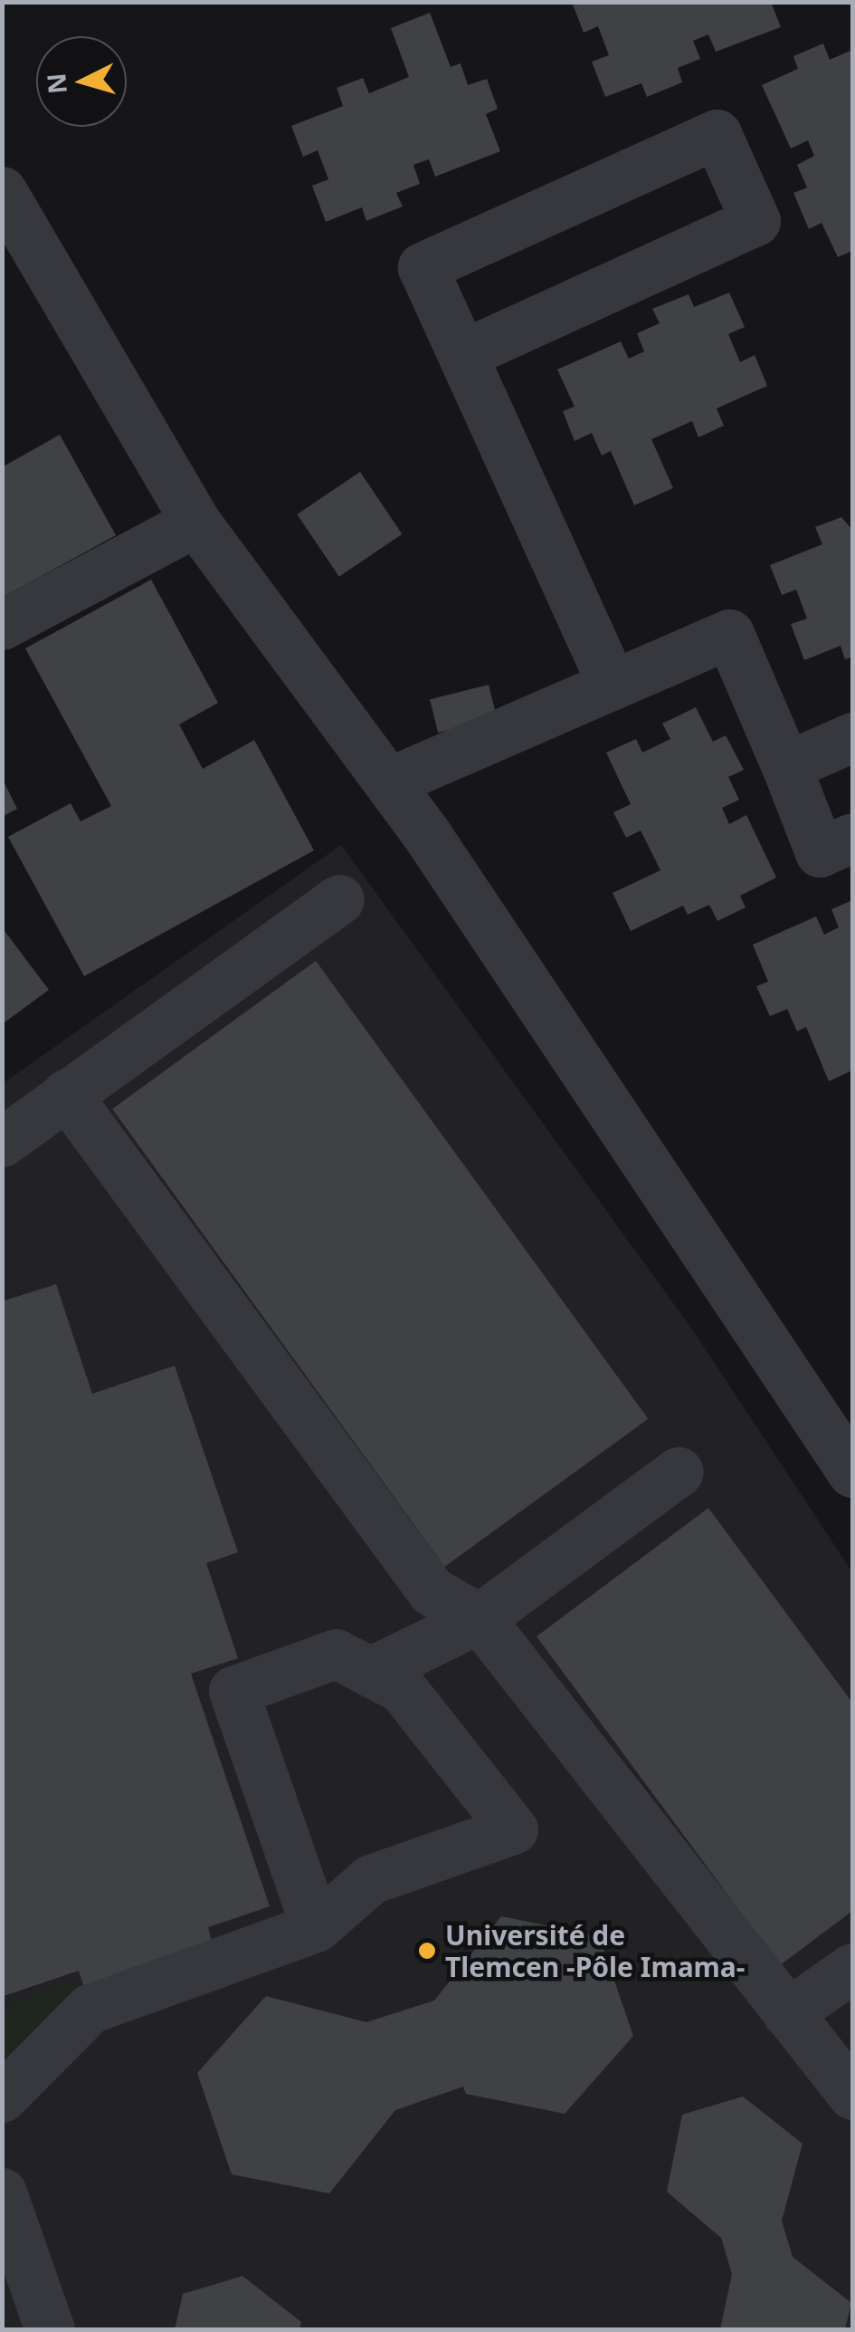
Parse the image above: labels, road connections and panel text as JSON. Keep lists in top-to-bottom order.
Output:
{
  "places": ["Université de Tlemcen -Pôle Imama-"],
  "north": "left"
}
